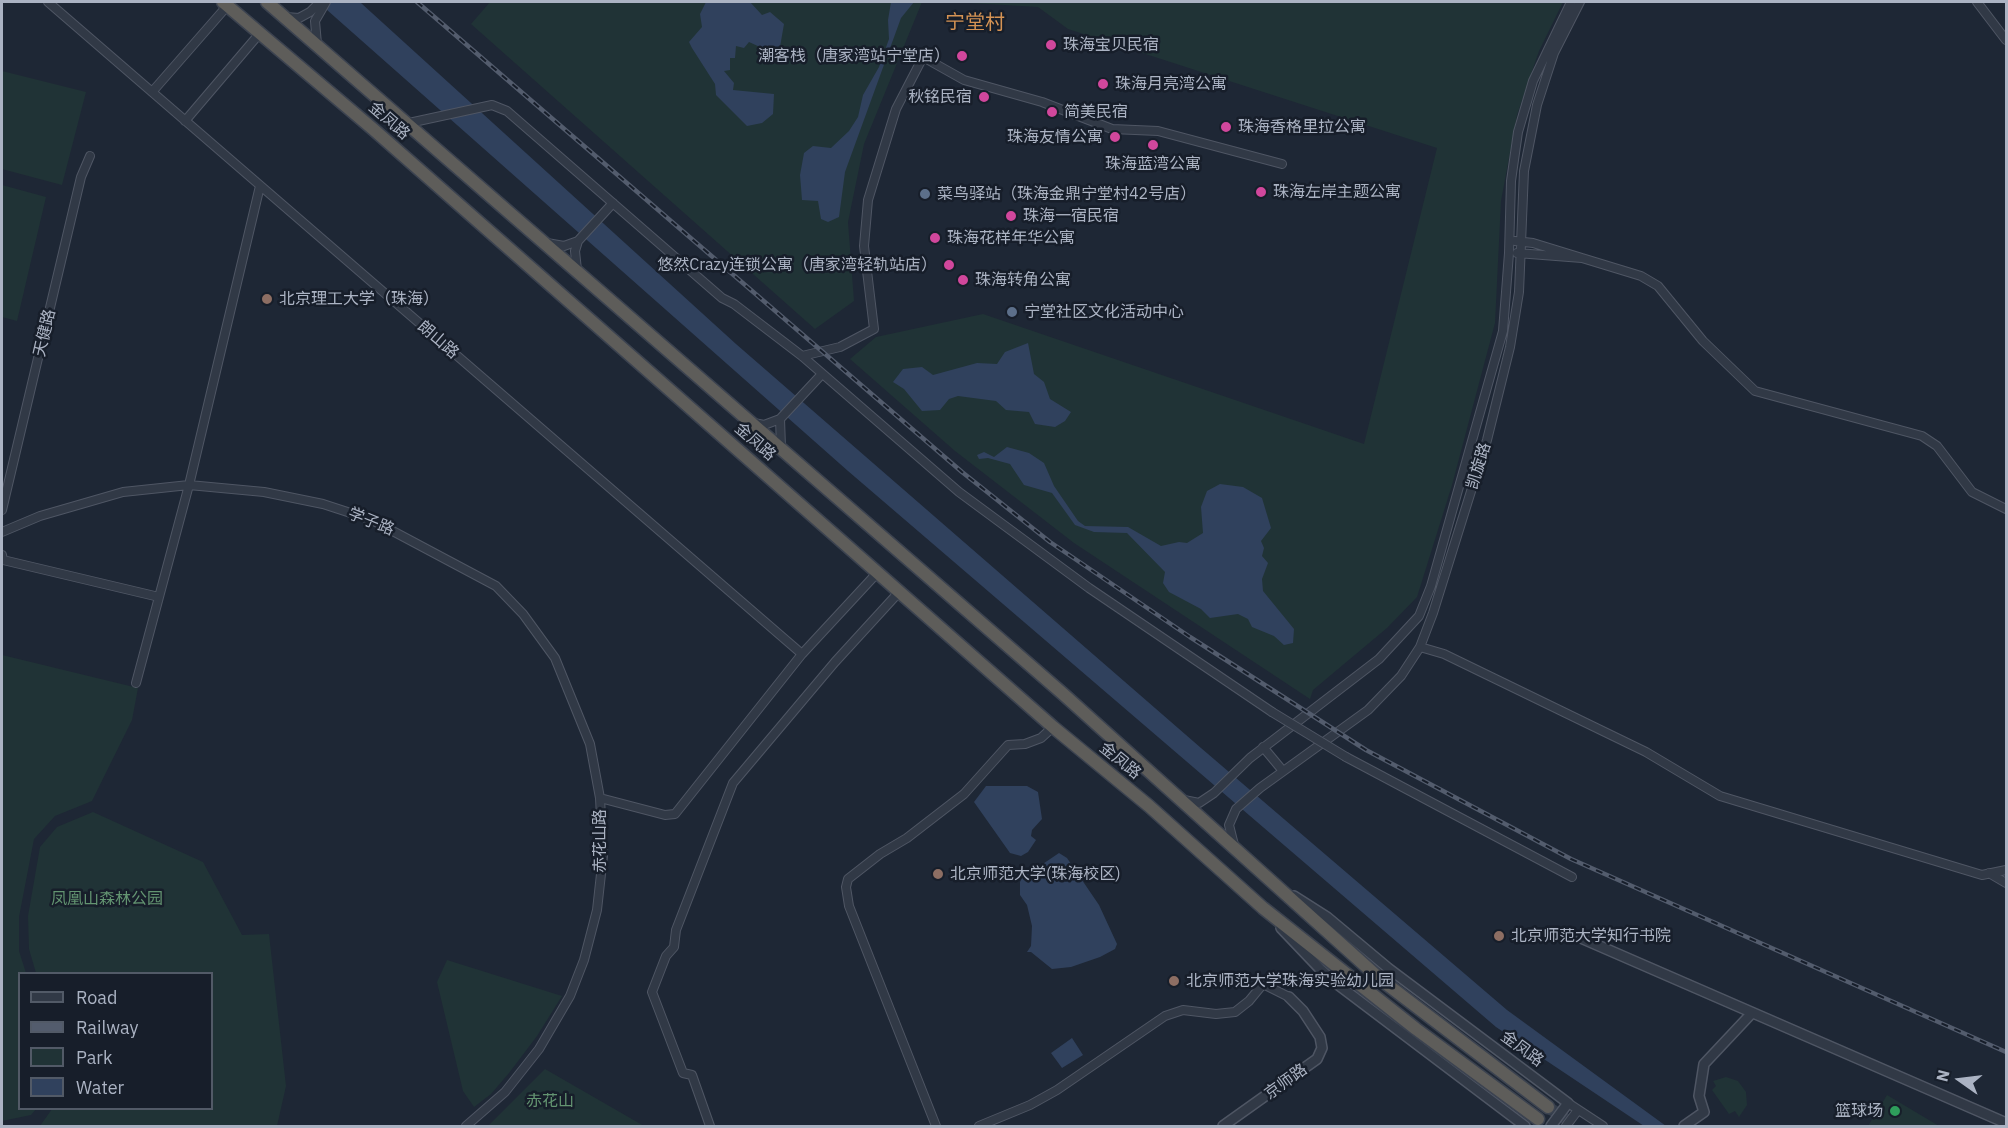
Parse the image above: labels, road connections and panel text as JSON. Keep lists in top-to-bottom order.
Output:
{
  "streets": {
    "highway": ["金凤路"],
    "street": [
      "天健路",
      "朗山路",
      "凯旋路",
      "学子路",
      "赤花山路",
      "京师路"
    ]
  },
  "crossings": [
    ["金凤路", "凯旋路"],
    ["金凤路", "赤花山路"],
    ["朗山路", "赤花山路"],
    ["学子路", "赤花山路"]
  ],
  "districts": ["宁堂村"],
  "parks": ["凤凰山森林公园", "赤花山"],
  "places": [
    "珠海宝贝民宿",
    "潮客栈（唐家湾站宁堂店）",
    "珠海月亮湾公寓",
    "秋铭民宿",
    "简美民宿",
    "珠海香格里拉公寓",
    "珠海友情公寓",
    "珠海蓝湾公寓",
    "珠海左岸主题公寓",
    "菜鸟驿站（珠海金鼎宁堂村42号店）",
    "珠海一宿民宿",
    "珠海花样年华公寓",
    "悠然Crazy连锁公寓（唐家湾轻轨站店）",
    "珠海转角公寓",
    "北京理工大学（珠海）",
    "宁堂社区文化活动中心",
    "北京师范大学(珠海校区)",
    "北京师范大学知行书院",
    "北京师范大学珠海实验幼儿园",
    "篮球场"
  ],
  "legend": [
    "Road",
    "Railway",
    "Park",
    "Water"
  ],
  "north": "left"
}
